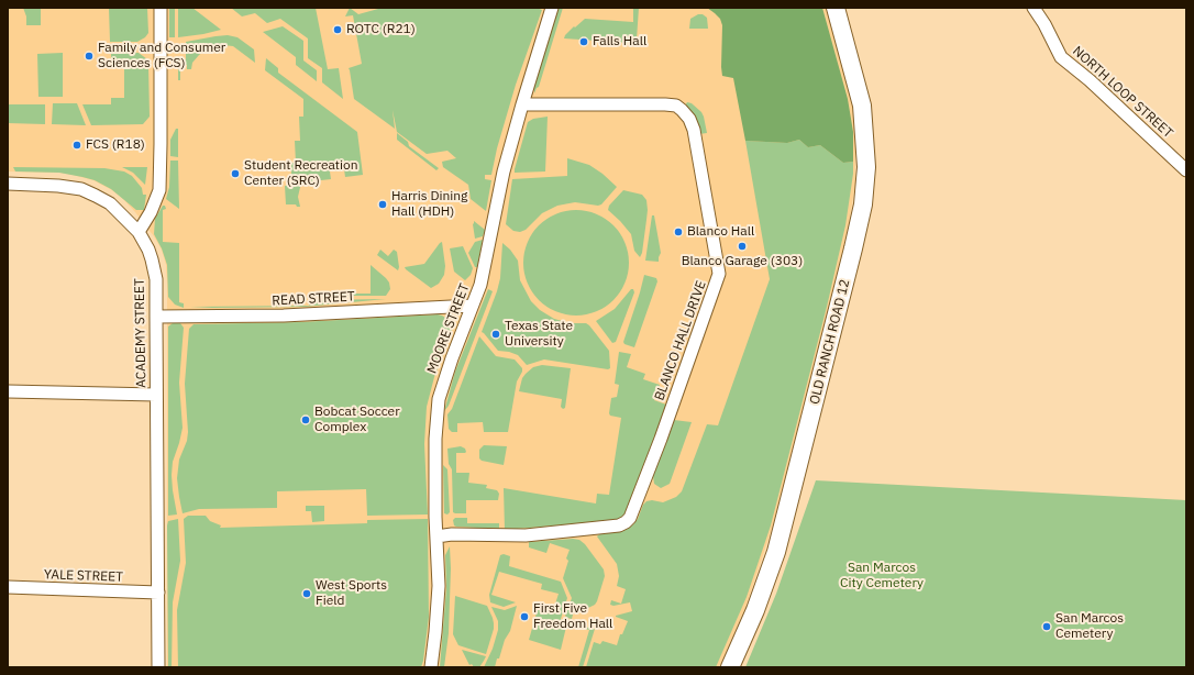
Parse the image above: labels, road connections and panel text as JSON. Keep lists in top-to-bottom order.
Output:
{
  "streets": {
    "main road": ["OLD RANCH ROAD 12"],
    "street": [
      "NORTH LOOP STREET",
      "READ STREET",
      "MOORE STREET",
      "ACADEMY STREET",
      "BLANCO HALL DRIVE",
      "YALE STREET"
    ]
  },
  "crossings": [
    ["READ STREET", "MOORE STREET"],
    ["READ STREET", "ACADEMY STREET"],
    ["MOORE STREET", "BLANCO HALL DRIVE"],
    ["ACADEMY STREET", "YALE STREET"]
  ],
  "parks": ["San Marcos City Cemetery"],
  "places": [
    "ROTC (R21)",
    "Falls Hall",
    "Family and Consumer Sciences (FCS)",
    "FCS (R18)",
    "Student Recreation Center (SRC)",
    "Harris Dining Hall (HDH)",
    "Blanco Hall",
    "Blanco Garage (303)",
    "Texas State University",
    "Bobcat Soccer Complex",
    "West Sports Field",
    "First Five Freedom Hall",
    "San Marcos Cemetery"
  ]
}
